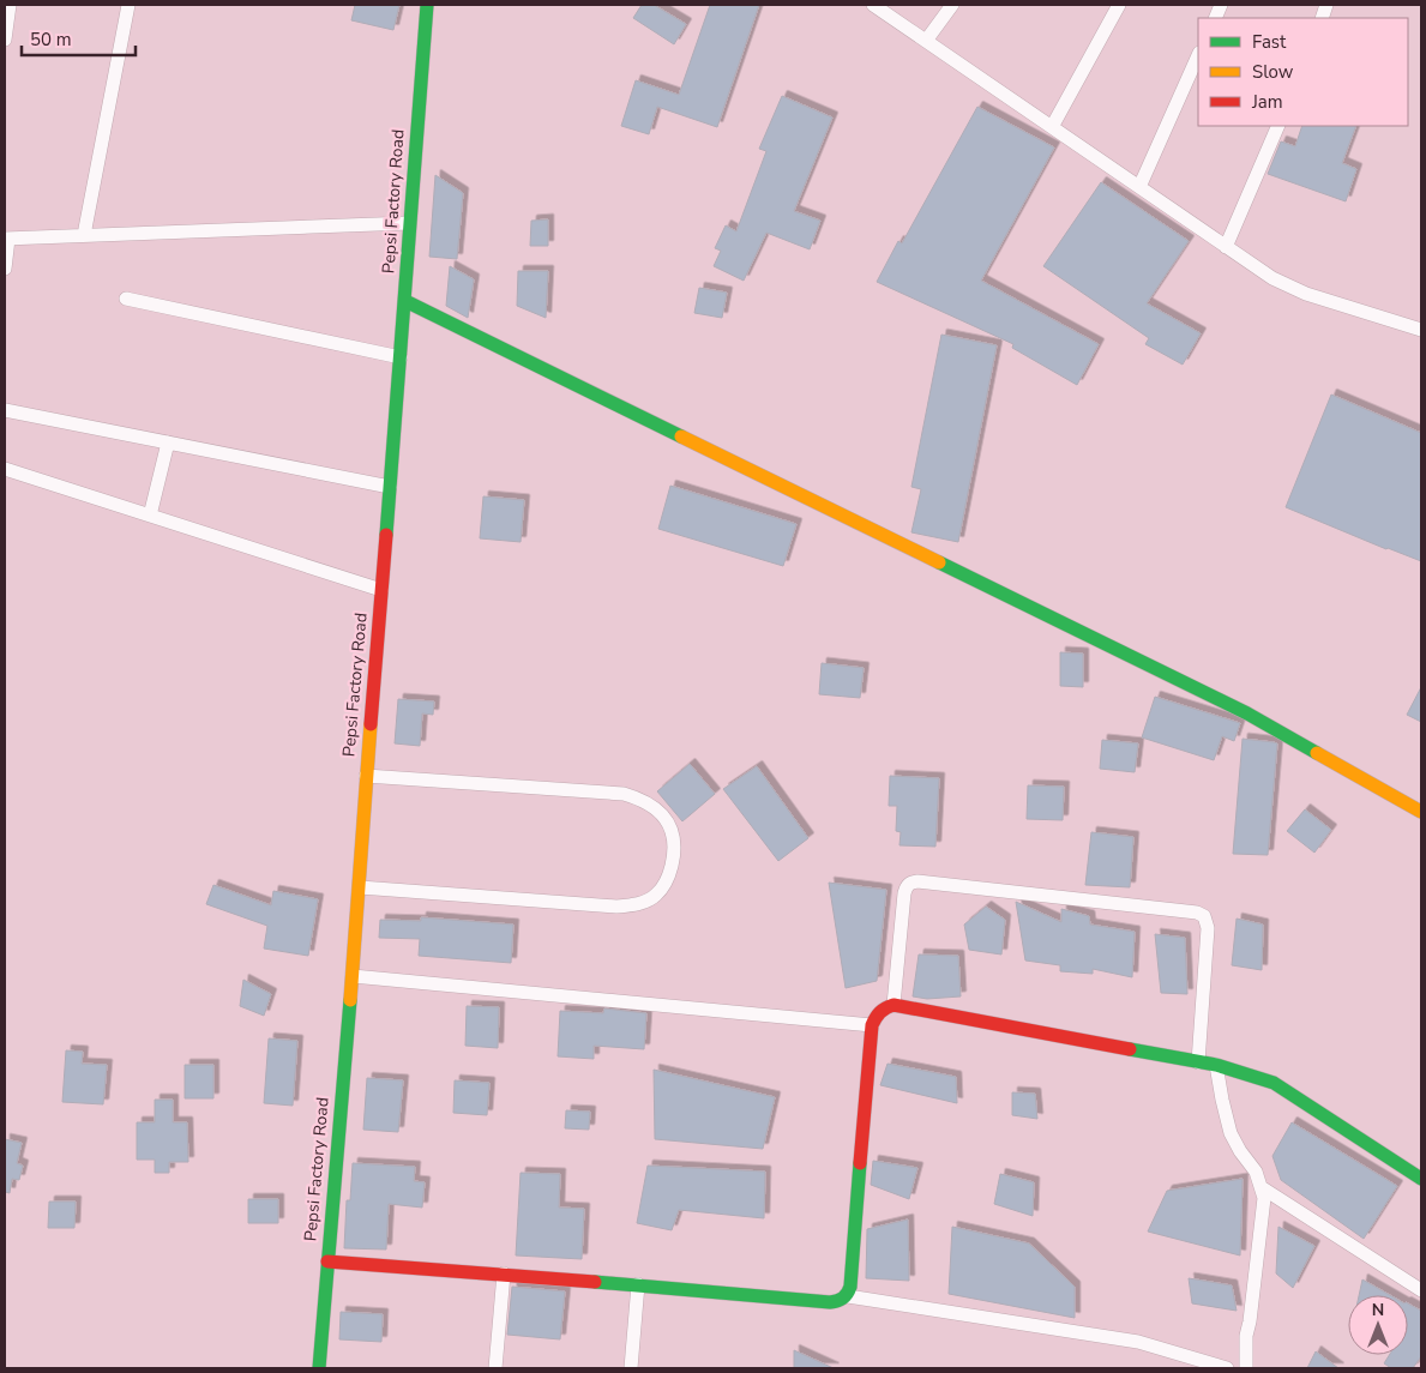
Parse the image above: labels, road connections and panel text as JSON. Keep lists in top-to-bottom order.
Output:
{
  "streets": {
    "street": ["Pepsi Factory Road"]
  },
  "legend": ["Fast", "Slow", "Jam"],
  "scale_bar": "50 m",
  "north": "top"
}
